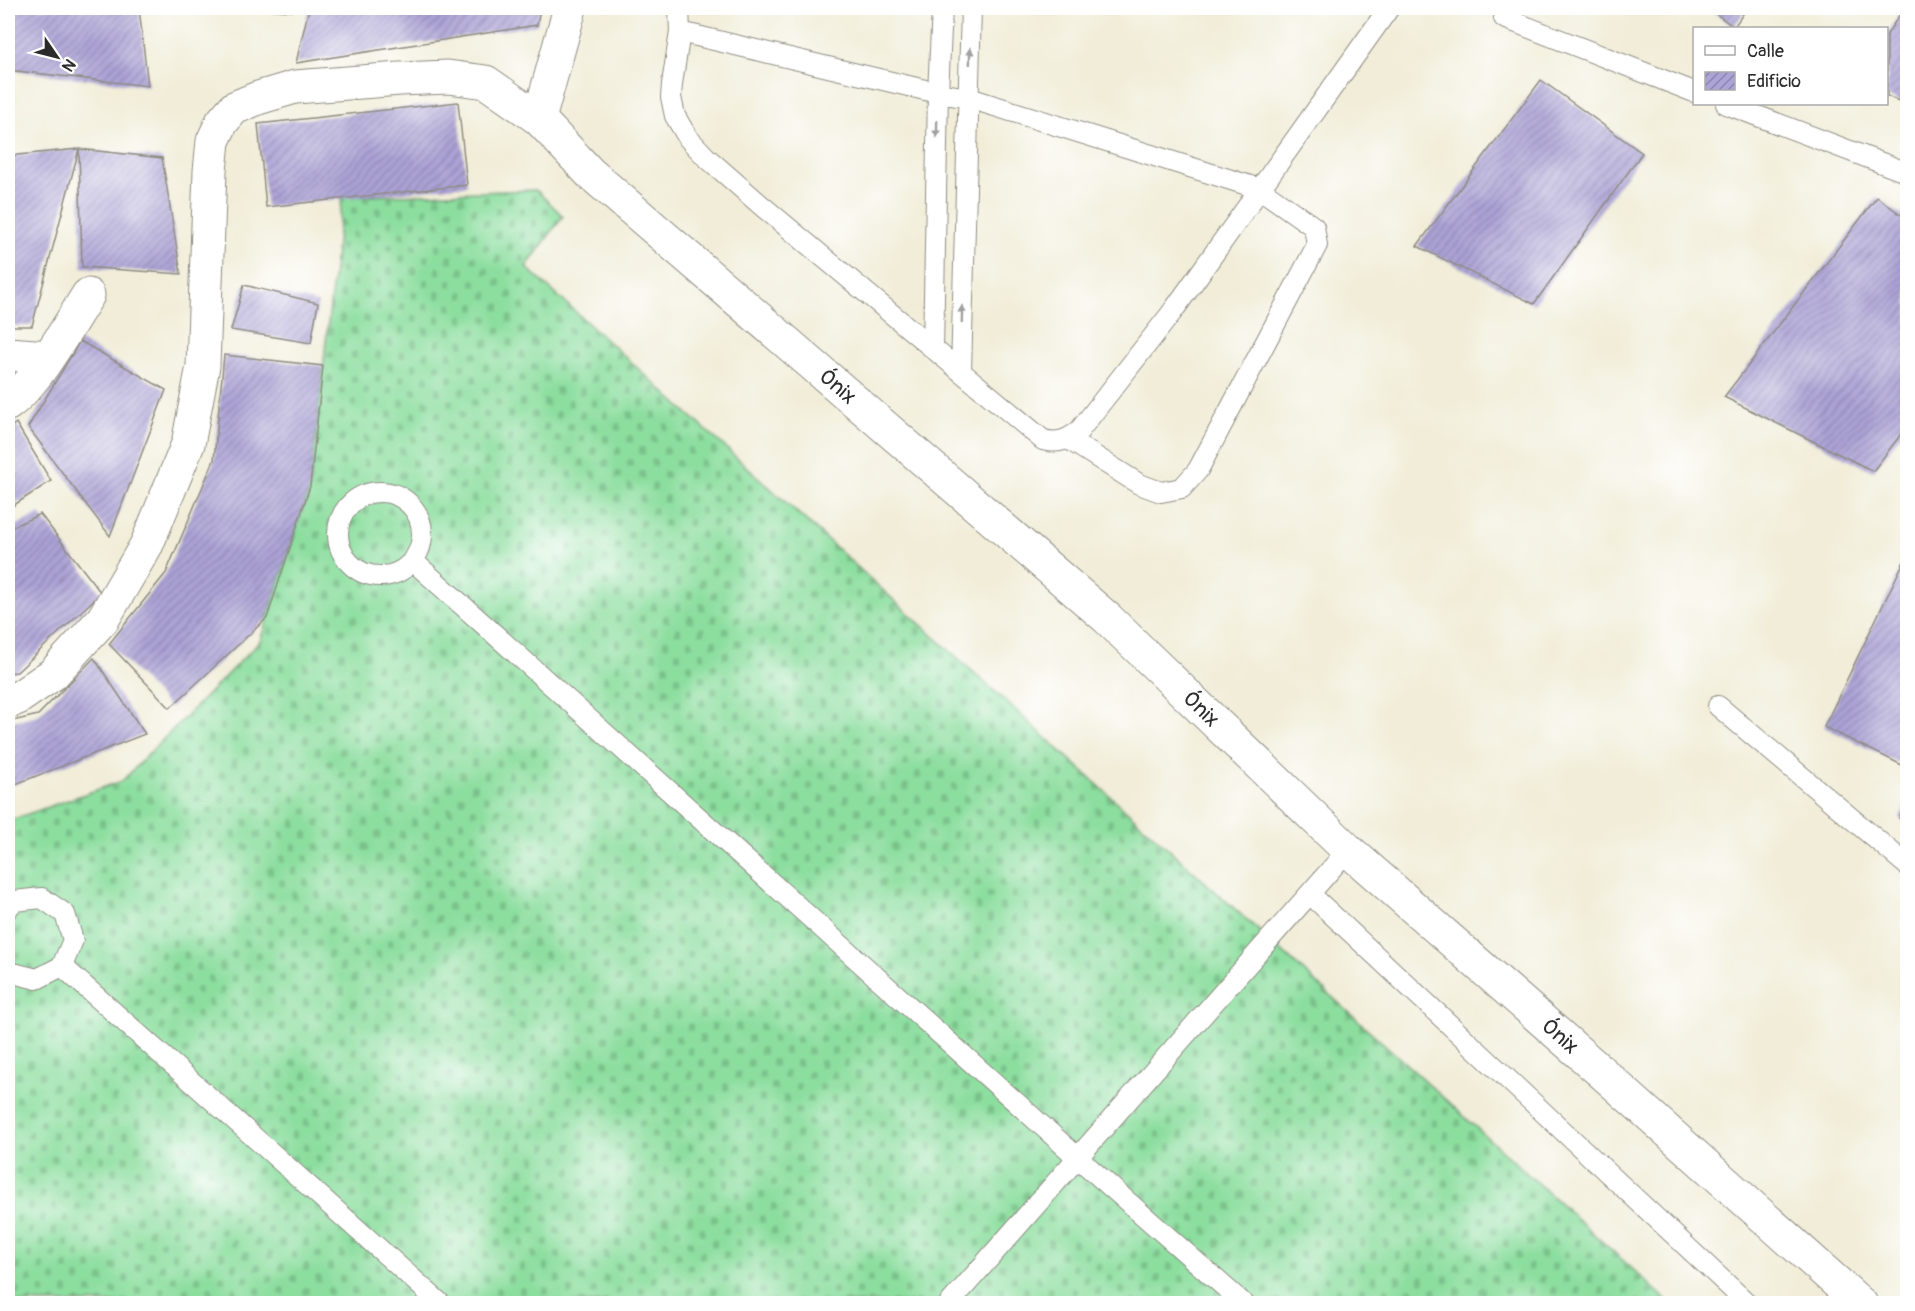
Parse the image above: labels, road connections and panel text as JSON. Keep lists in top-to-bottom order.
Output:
{
  "streets": {
    "street": ["Ónix"]
  },
  "legend": ["Calle", "Edificio"],
  "north": "bottom right"
}
